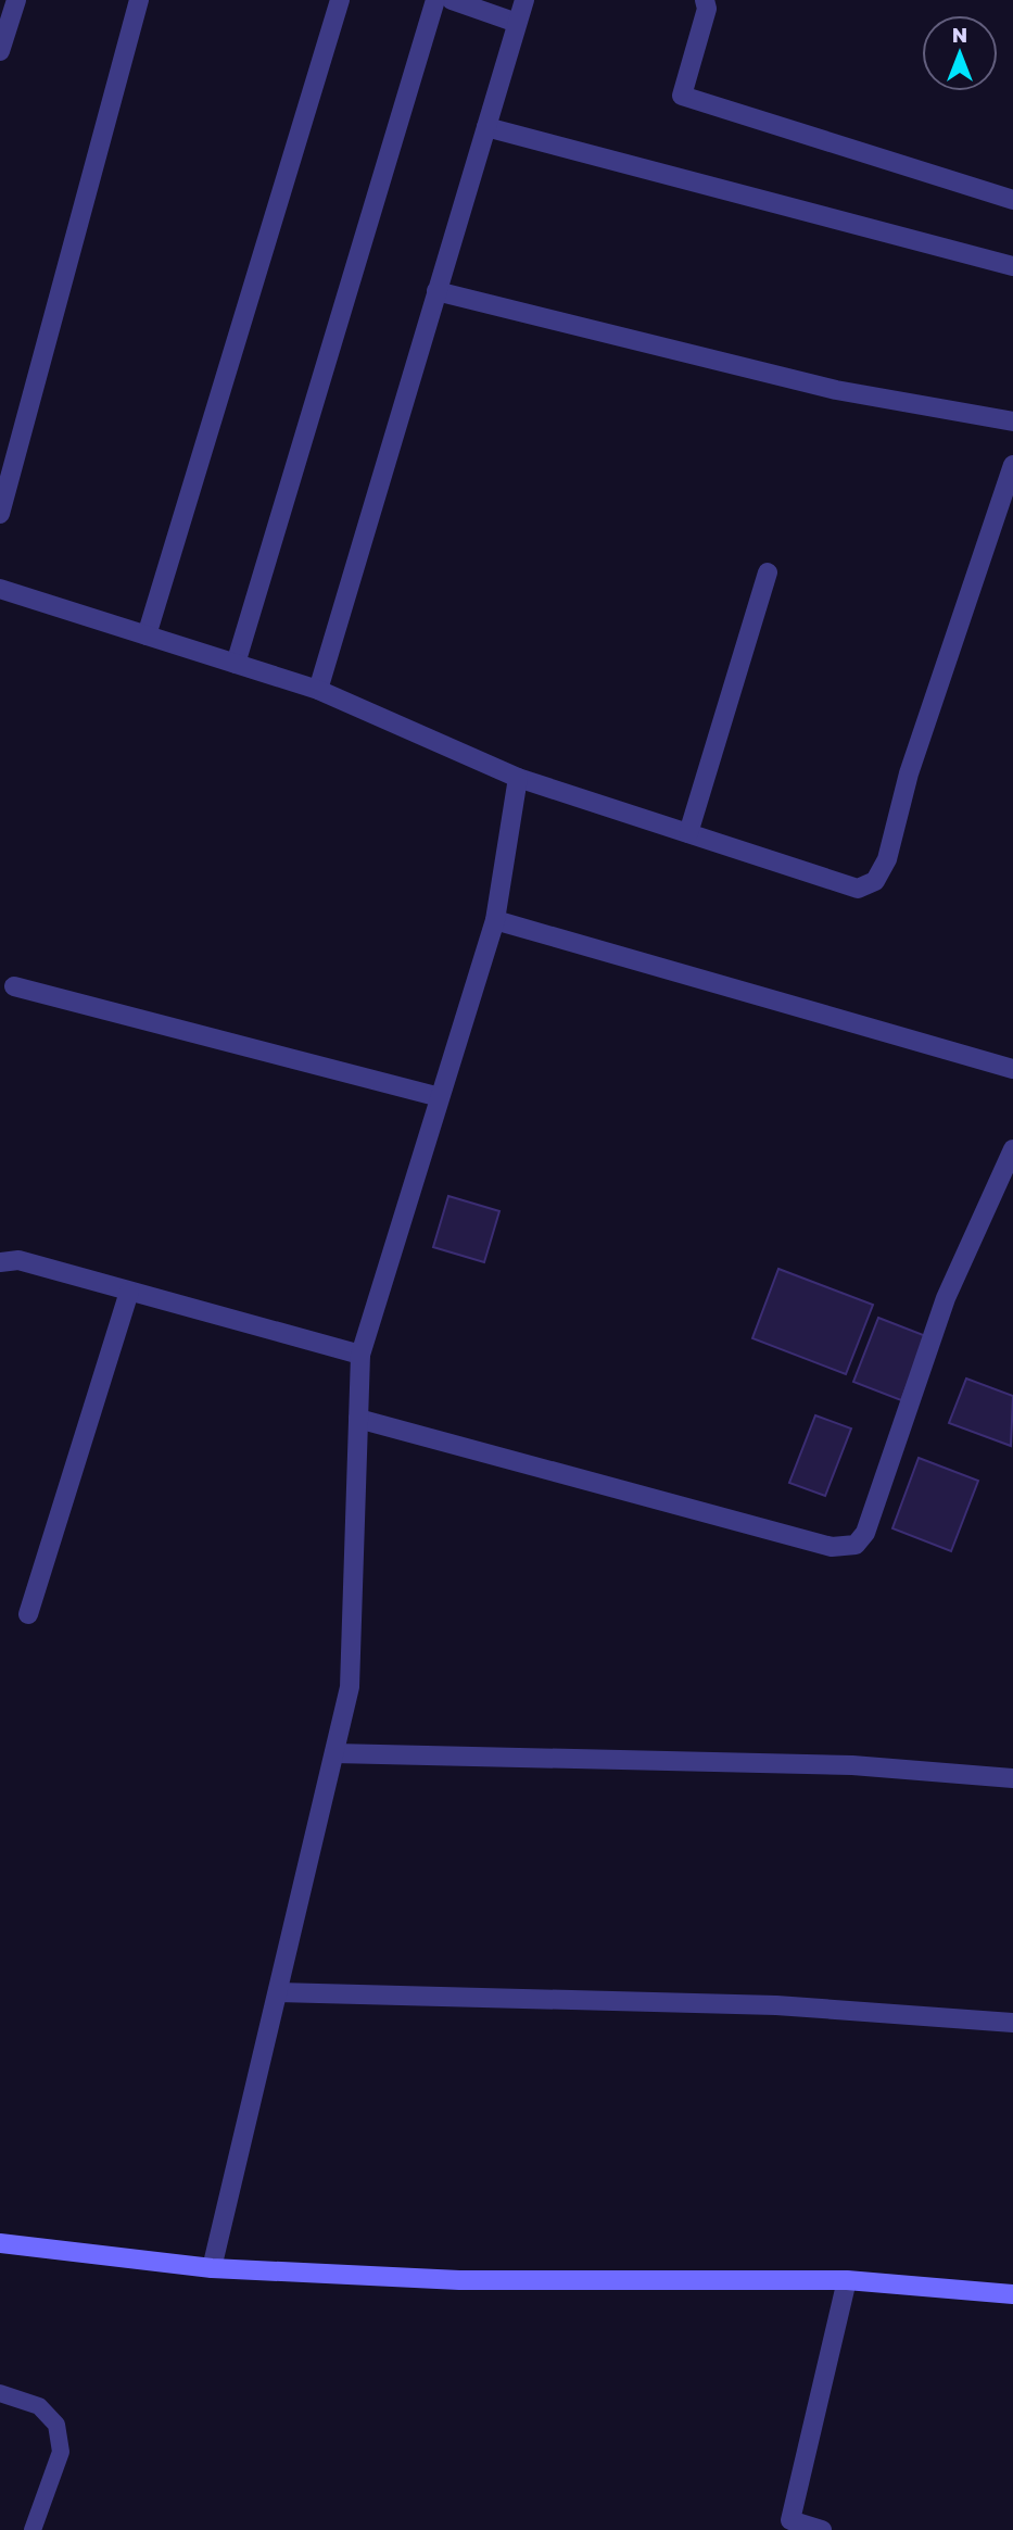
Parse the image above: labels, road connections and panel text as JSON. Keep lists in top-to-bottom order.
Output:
{
  "north": "top"
}
